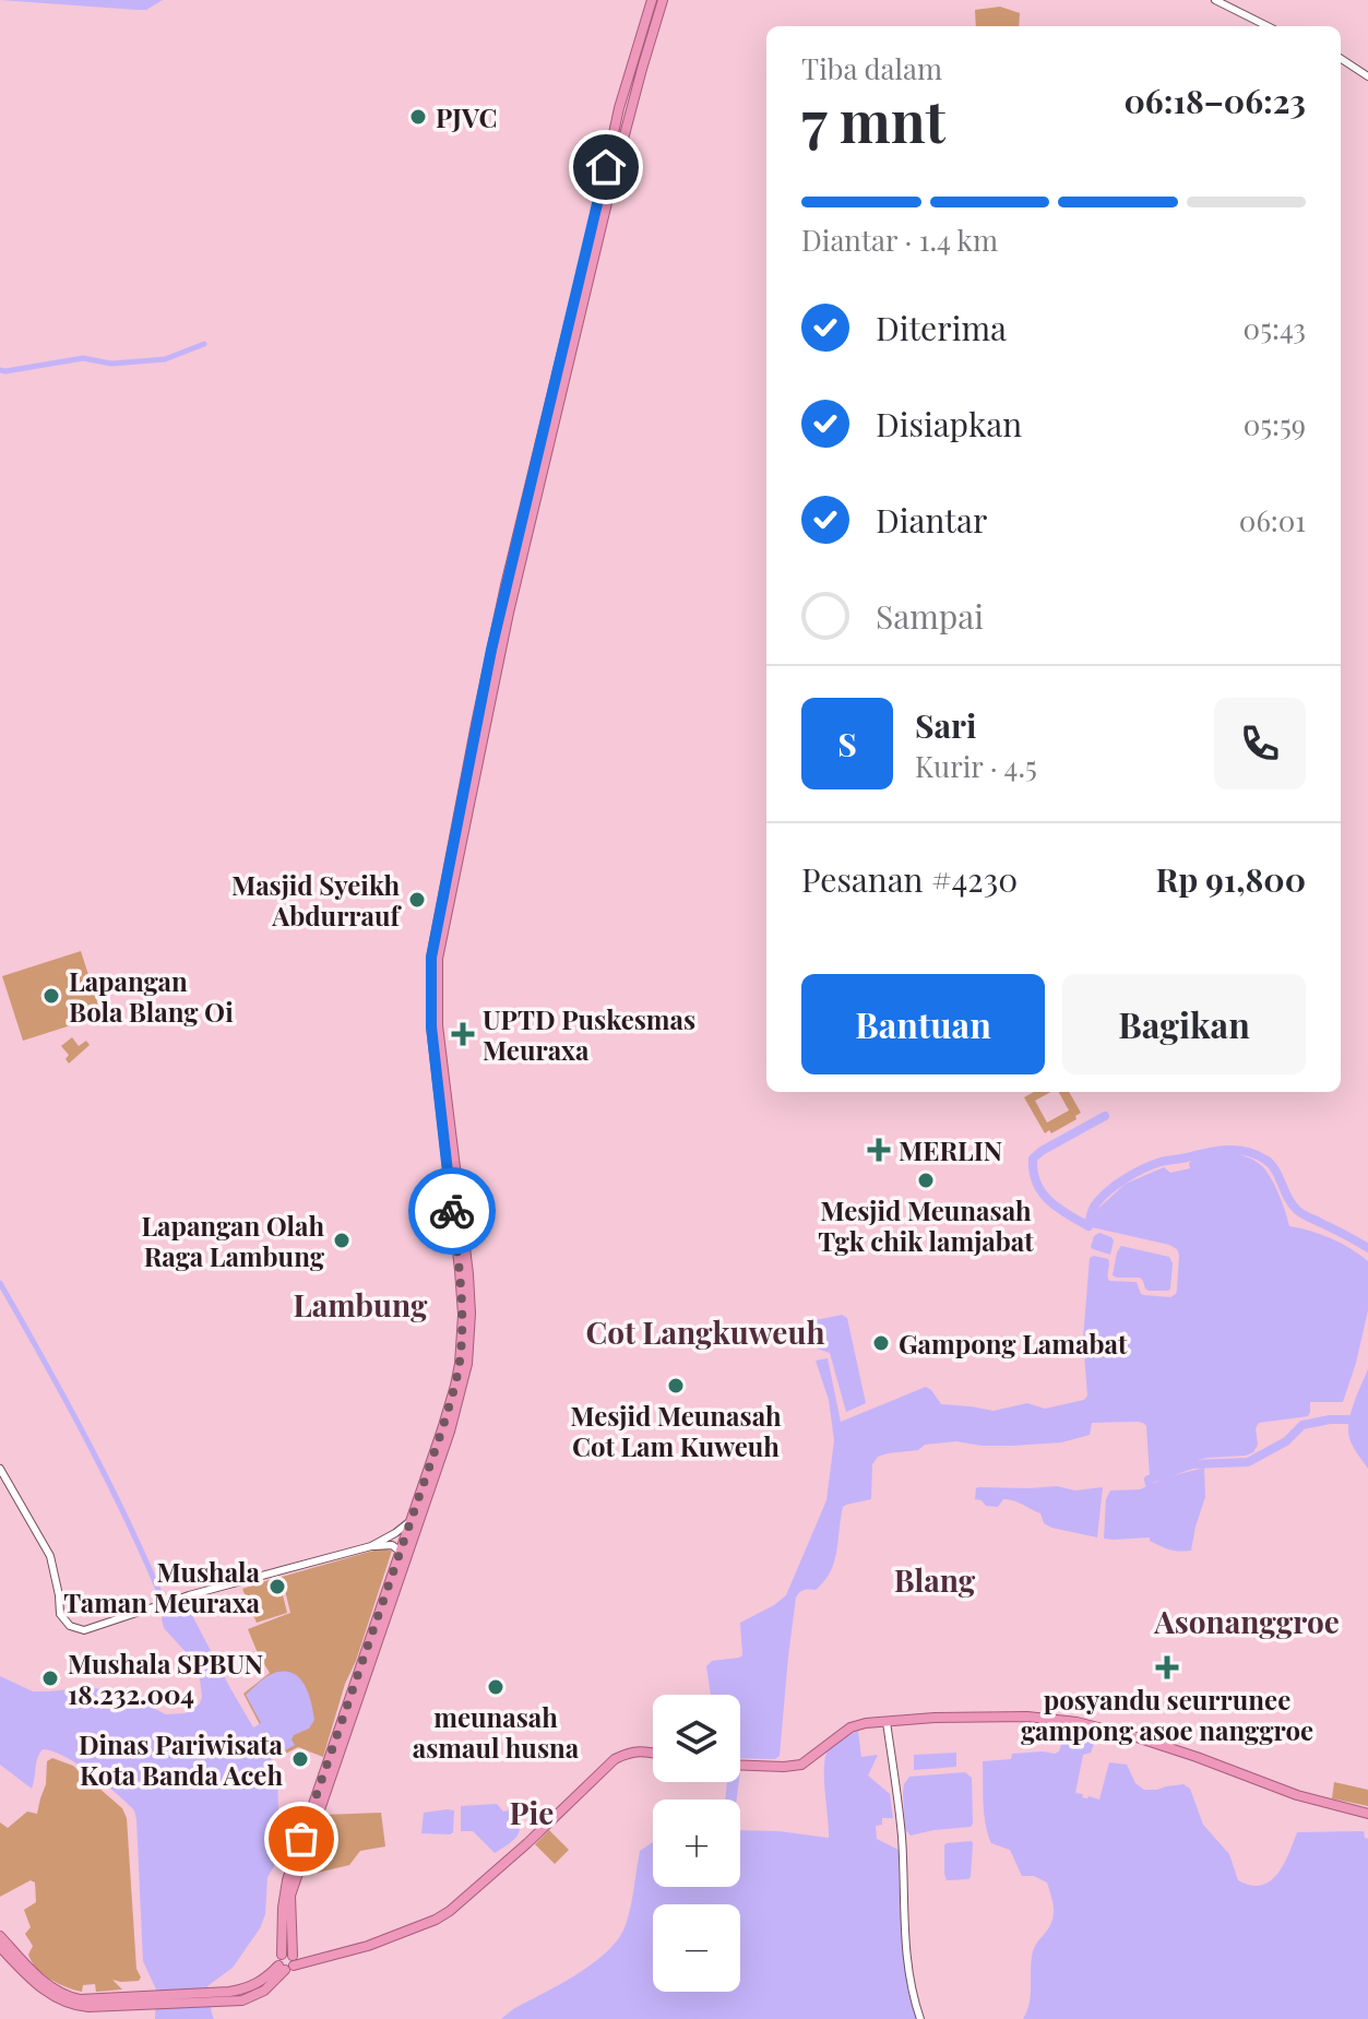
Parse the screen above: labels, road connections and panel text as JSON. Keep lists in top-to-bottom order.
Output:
{
  "districts": [
    "Lambung",
    "Cot Langkuweuh",
    "Blang",
    "Asonanggroe",
    "Pie"
  ],
  "places": {
    "other": [
      "PJVC",
      "Masjid Syeikh Abdurrauf",
      "Lapangan Bola Blang Oi",
      "Mesjid Meunasah Tgk chik lamjabat",
      "Lapangan Olah Raga Lambung",
      "Gampong Lamabat",
      "Mesjid Meunasah Cot Lam Kuweuh",
      "Mushala Taman Meuraxa",
      "Mushala SPBUN 18.232.004",
      "meunasah asmaul husna",
      "Dinas Pariwisata Kota Banda Aceh"
    ],
    "health": ["UPTD Puskesmas Meuraxa", "MERLIN", "posyandu seurrunee gampong asoe nanggroe"]
  },
  "page": {
    "heading": ["7 mnt", "Tiba dalam", "06:18–06:23"],
    "panel": [
      "Sari",
      "Kurir · 4.5",
      "Pesanan #4230",
      "Rp 91,800"
    ],
    "bar": "Diantar · 1.4 km",
    "list": [
      ["Diterima", "05:43"],
      ["Disiapkan", "05:59"],
      ["Diantar", "06:01"],
      "Sampai"
    ],
    "round": "S",
    "buttons": ["Bantuan", "Bagikan"],
    "map_buttons": ["+", "−"]
  }
}
